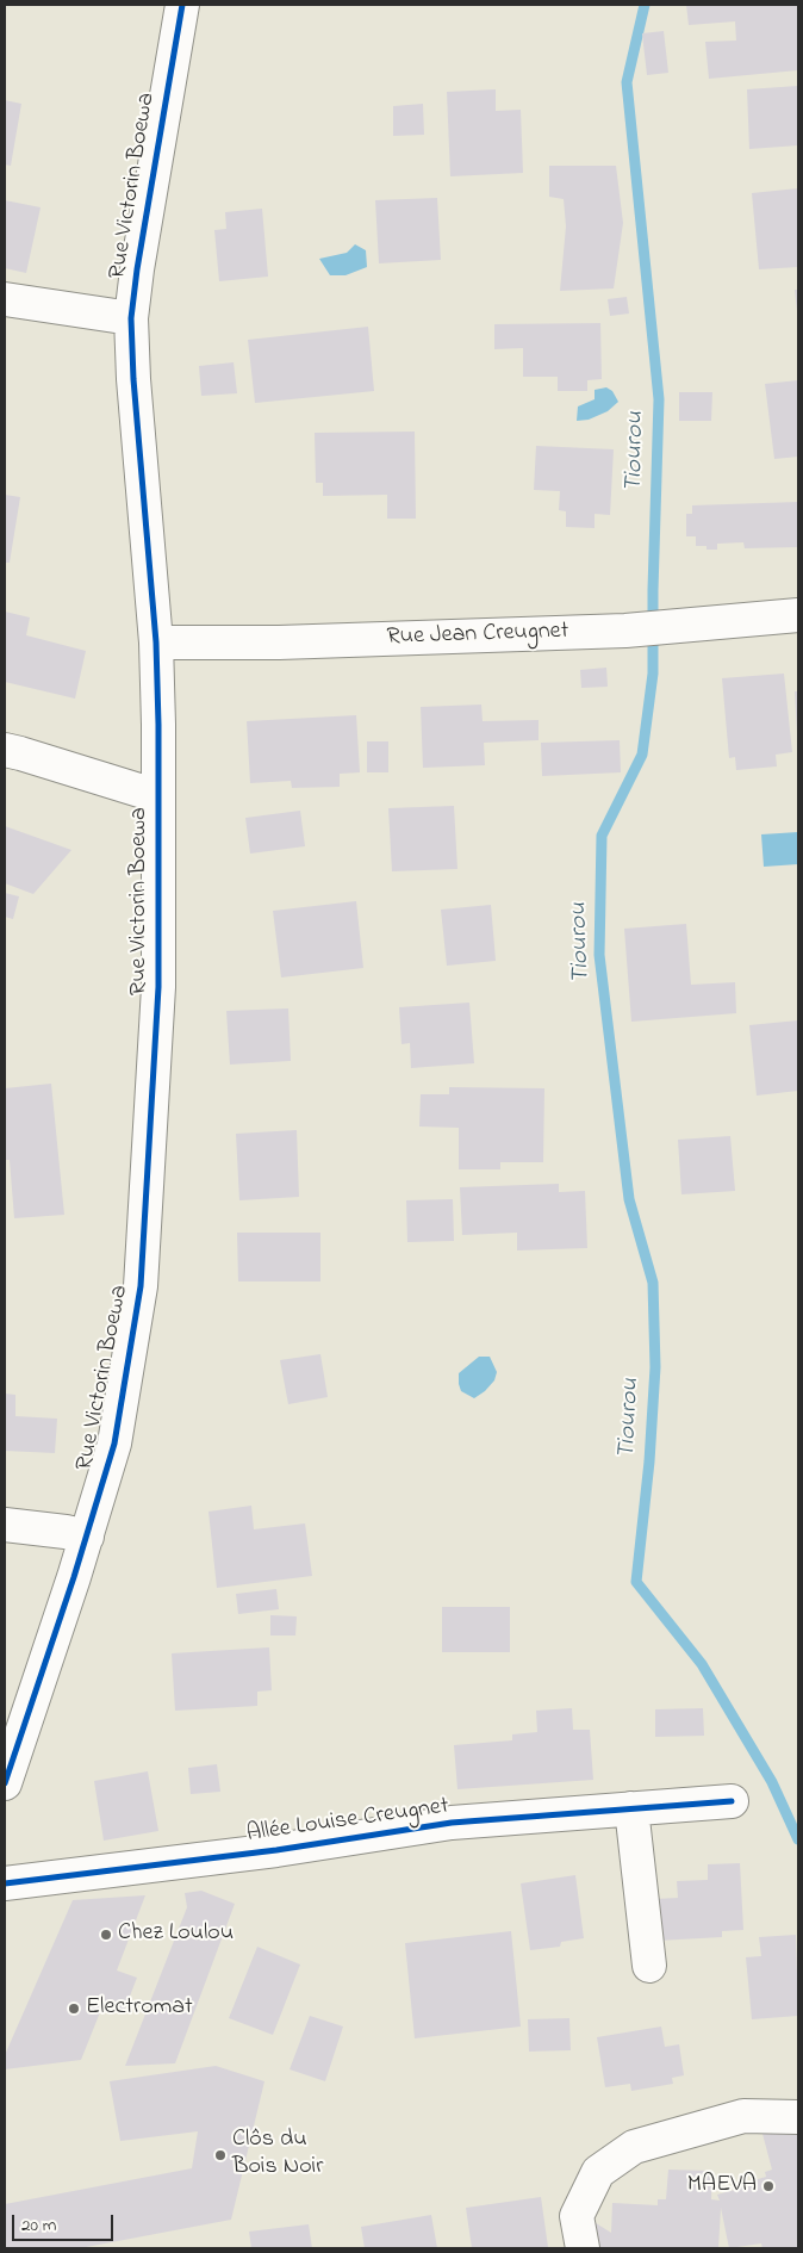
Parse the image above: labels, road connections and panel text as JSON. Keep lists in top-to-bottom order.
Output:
{
  "streets": {
    "street": ["Rue Victorin Boewa", "Rue Jean Creugnet", "Allée Louise Creugnet"]
  },
  "crossings": [
    ["Rue Victorin Boewa", "Rue Jean Creugnet"]
  ],
  "water": ["Tiourou"],
  "places": [
    "Chez Loulou",
    "Electromat",
    "Clôs du Bois Noir",
    "MAEVA"
  ],
  "scale_bar": "20 m"
}
